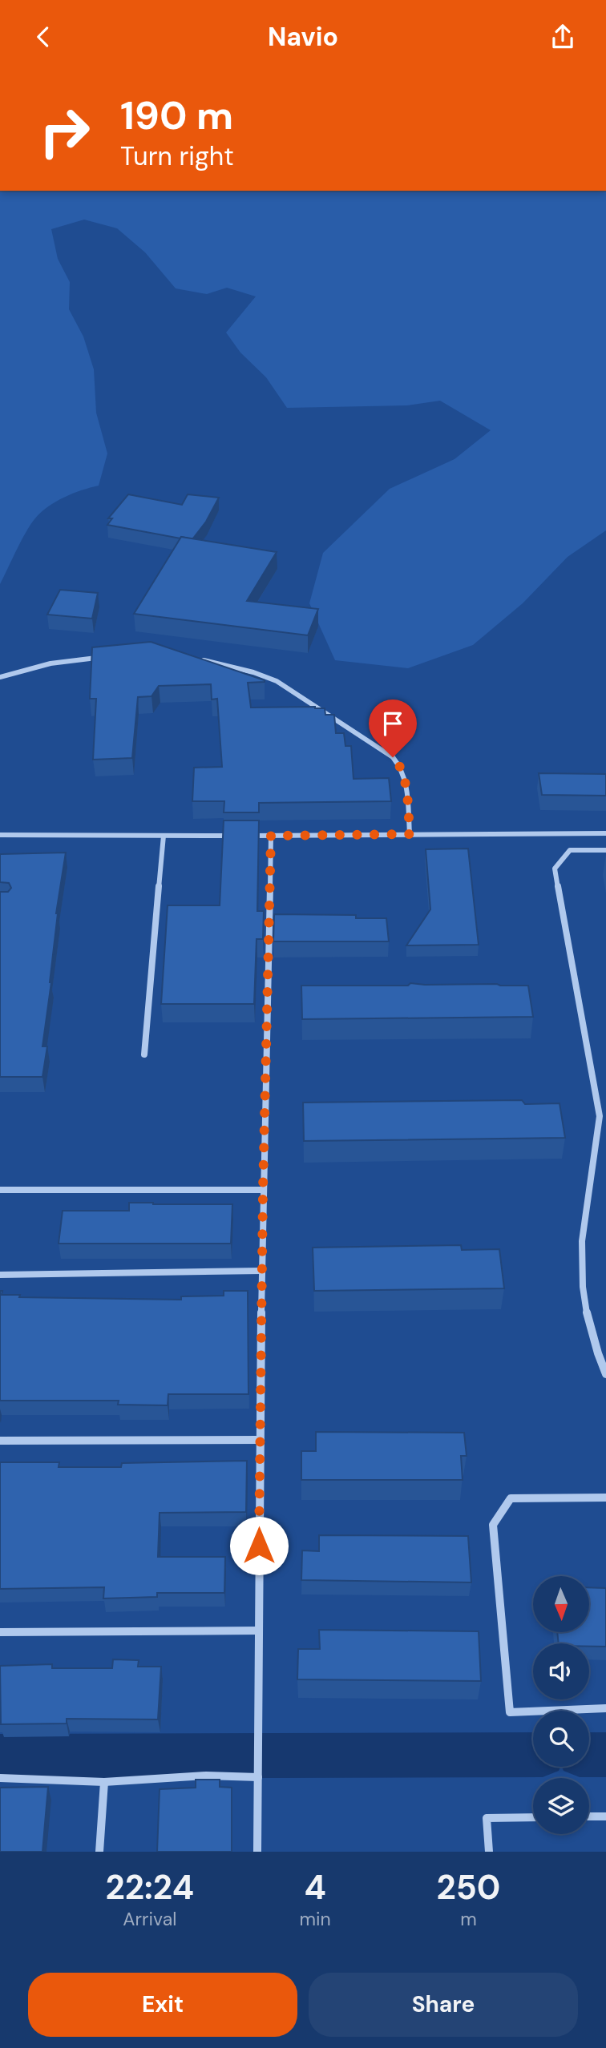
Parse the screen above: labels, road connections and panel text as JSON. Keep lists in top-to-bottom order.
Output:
{
  "north": "bottom",
  "page": {
    "header": "Navio",
    "turn": ["190 m", "Turn right"],
    "eta": [
      "22:24",
      "Arrival",
      "4",
      "min",
      "250",
      "m"
    ],
    "buttons": ["Exit", "Share"]
  }
}
